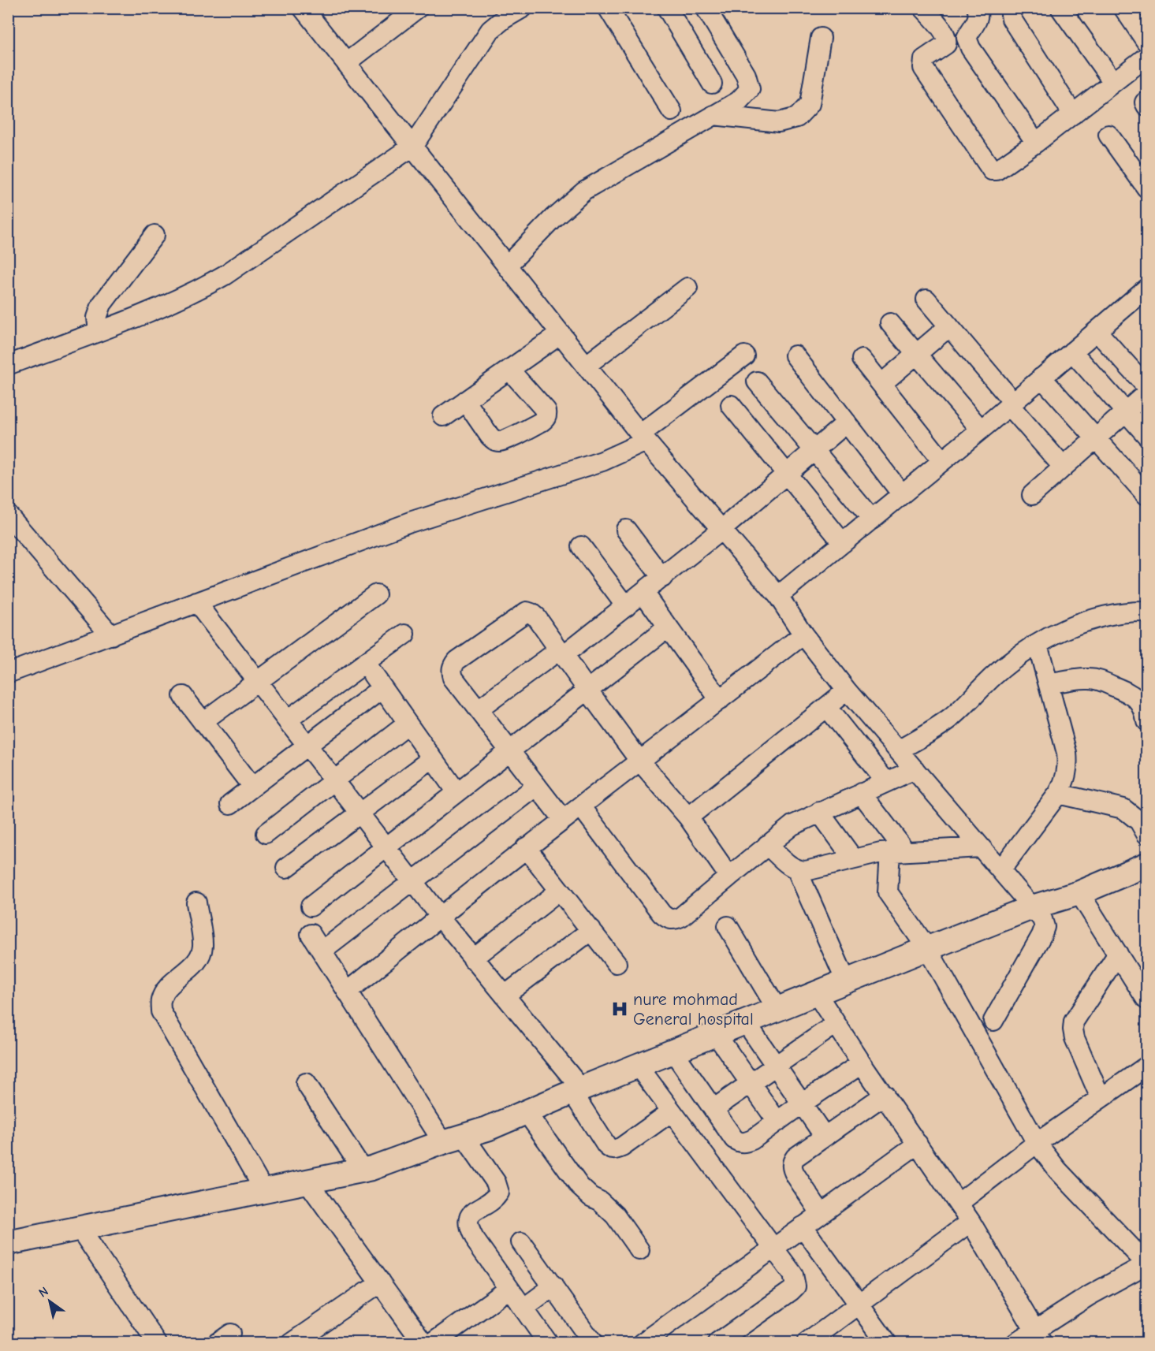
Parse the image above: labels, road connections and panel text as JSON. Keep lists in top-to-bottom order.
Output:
{
  "places": {
    "hospital": ["nure mohmad General hospital"]
  },
  "north": "top left"
}
